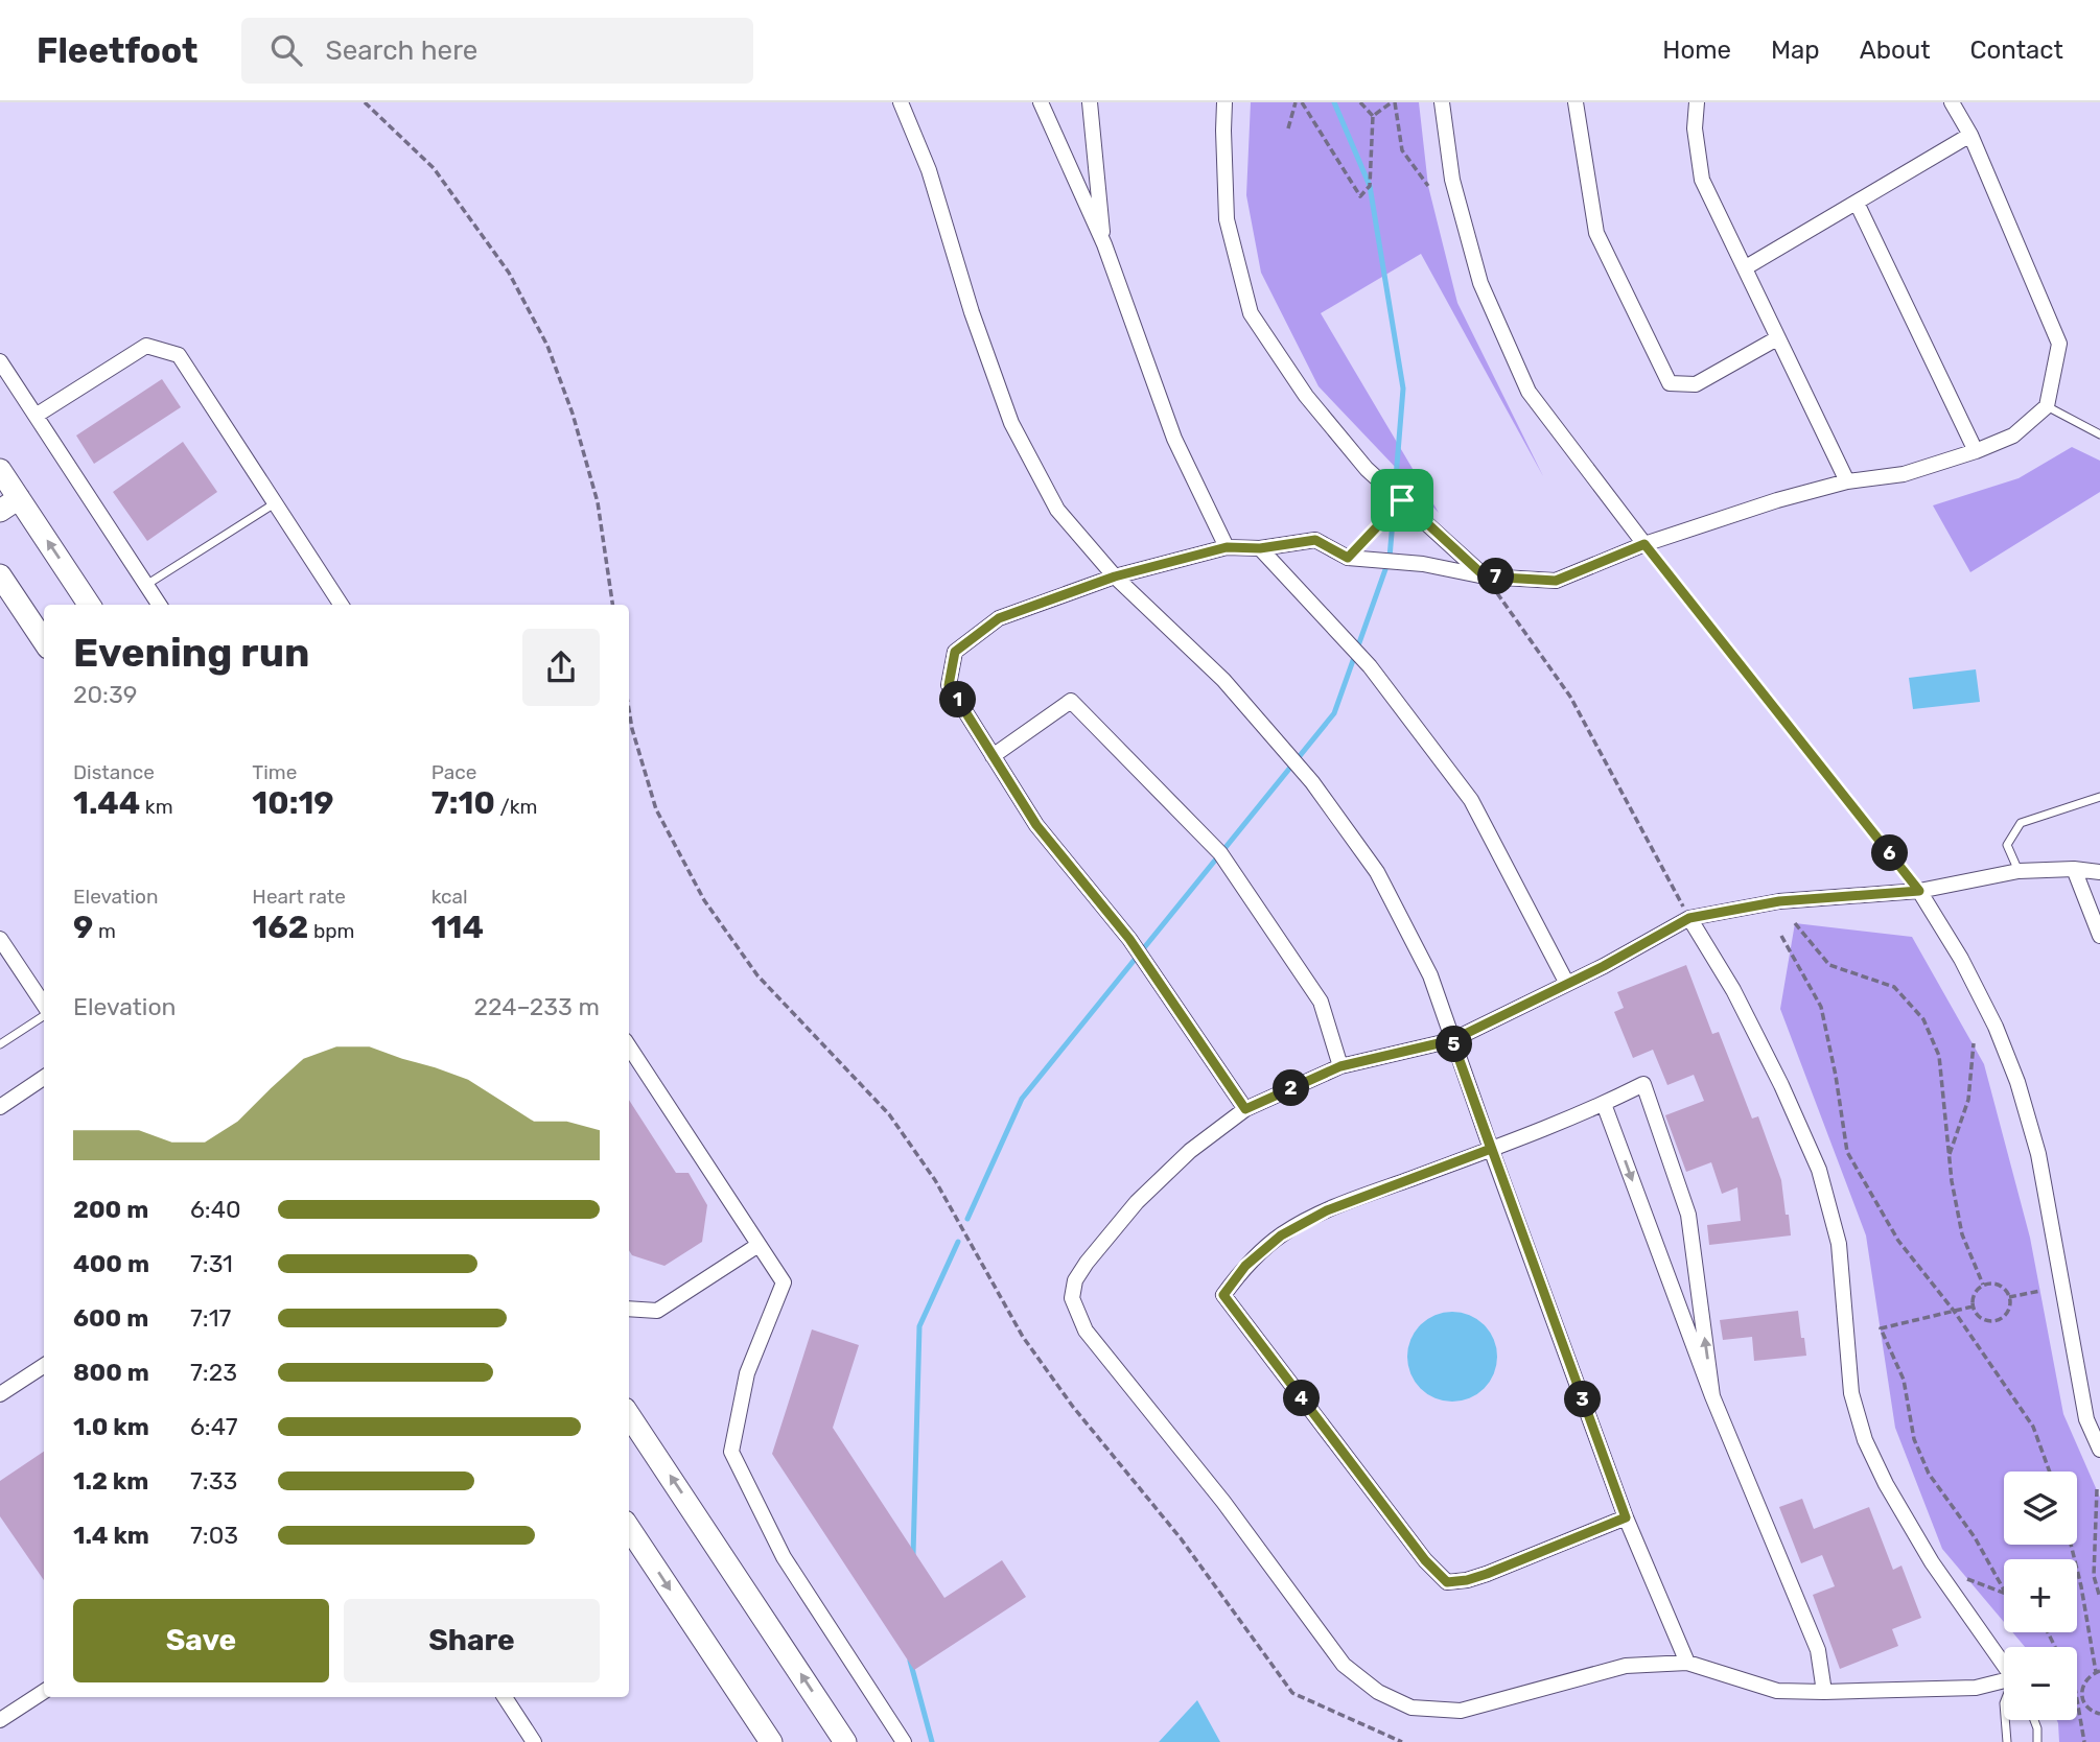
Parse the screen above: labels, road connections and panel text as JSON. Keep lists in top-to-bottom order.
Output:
{
  "page": {
    "header": "Fleetfoot",
    "search": "Search here",
    "nav": [
      "Home",
      "Map",
      "About",
      "Contact"
    ],
    "pins": [
      "7",
      "1",
      "6",
      "5",
      "2",
      "4",
      "3"
    ],
    "heading": ["Evening run", "20:39"],
    "stats": [
      ["Distance", "1.44 km"],
      ["Time", "10:19"],
      ["Pace", "7:10 /km"],
      ["Elevation", "9 m"],
      ["Heart rate", "162 bpm"],
      ["kcal", "114"]
    ],
    "chart": ["Elevation", "224–233 m"],
    "list": [
      {
        "name": "200 m",
        "note": "6:40"
      },
      {
        "name": "400 m",
        "note": "7:31"
      },
      {
        "name": "600 m",
        "note": "7:17"
      },
      {
        "name": "800 m",
        "note": "7:23"
      },
      {
        "name": "1.0 km",
        "note": "6:47"
      },
      {
        "name": "1.2 km",
        "note": "7:33"
      },
      {
        "name": "1.4 km",
        "note": "7:03"
      }
    ],
    "map_buttons": ["+", "−"],
    "buttons": ["Save", "Share"]
  }
}
